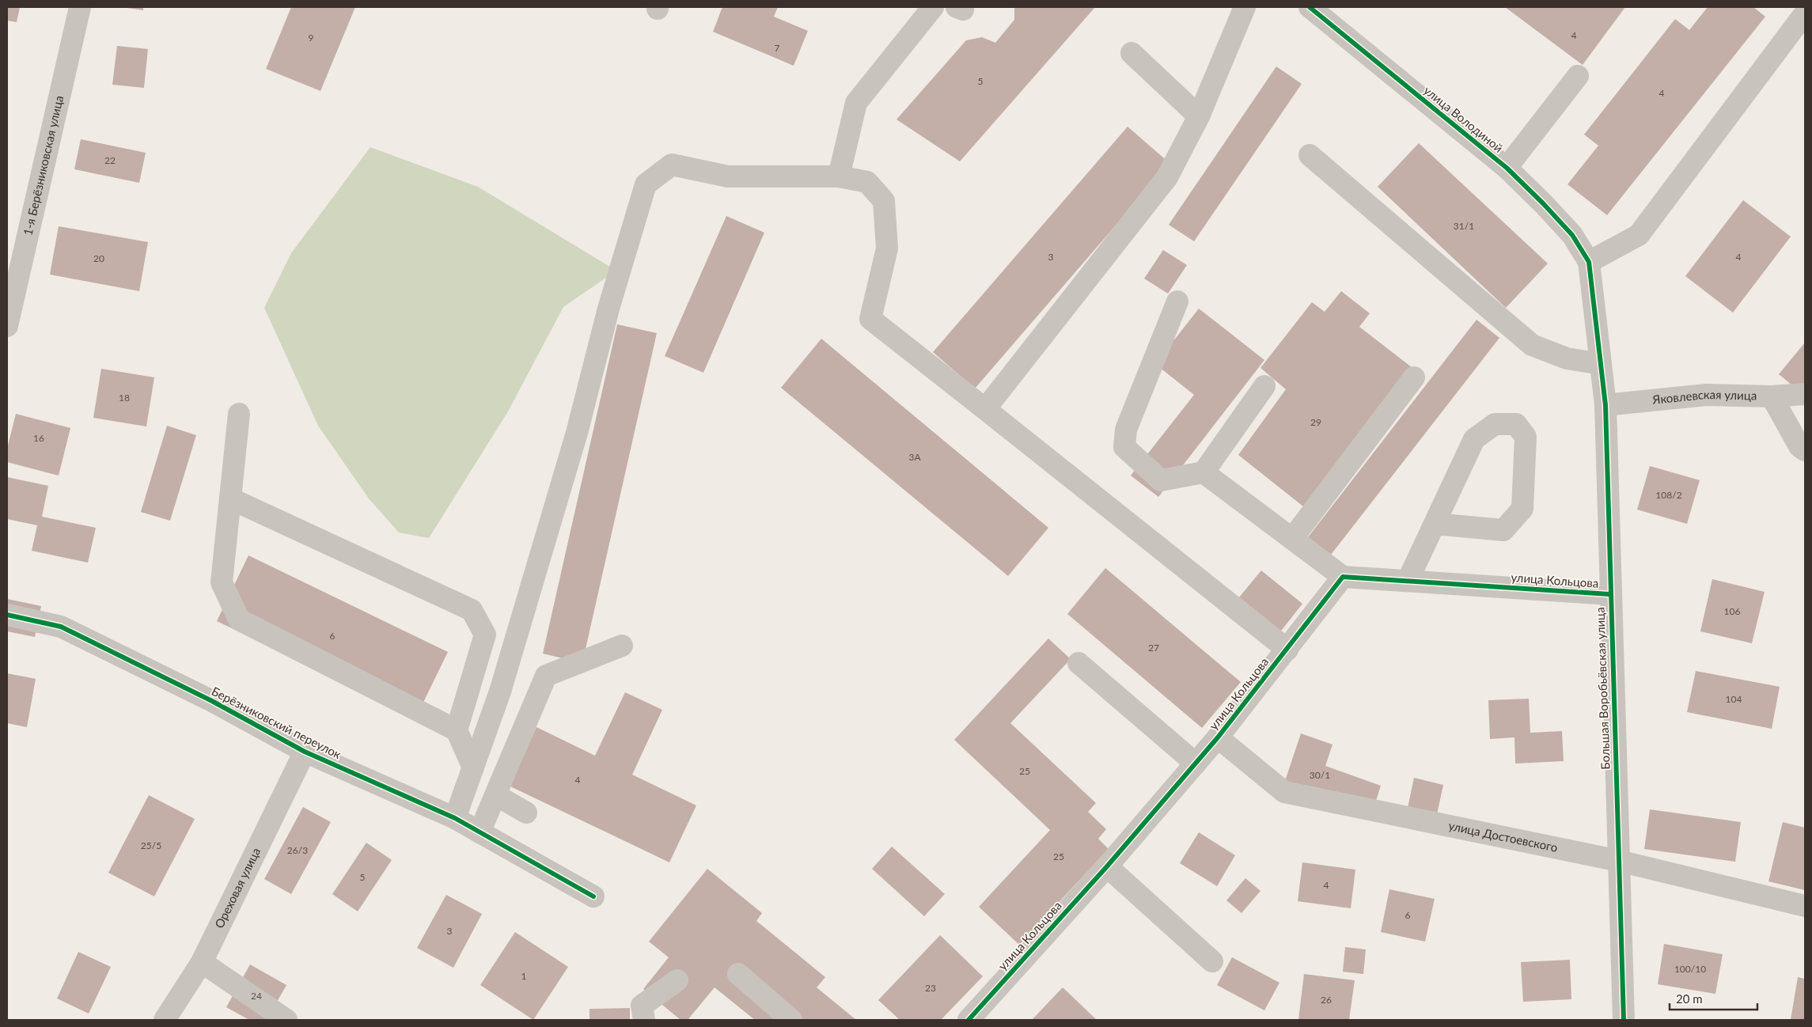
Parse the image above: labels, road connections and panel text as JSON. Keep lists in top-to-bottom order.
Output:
{
  "streets": {
    "street": [
      "улица Володиной",
      "1-я Берёзниковская улица",
      "Яковлевская улица",
      "улица Кольцова",
      "Большая Воробьёвская улица",
      "Берёзниковский переулок",
      "улица Достоевского",
      "Ореховая улица"
    ]
  },
  "crossings": [
    ["улица Володиной", "Большая Воробьёвская улица"],
    ["Яковлевская улица", "Большая Воробьёвская улица"],
    ["улица Кольцова", "Большая Воробьёвская улица"],
    ["улица Кольцова", "улица Достоевского"],
    ["Большая Воробьёвская улица", "улица Достоевского"],
    ["Берёзниковский переулок", "Ореховая улица"]
  ],
  "house_numbers": [
    "4",
    "9",
    "7",
    "5",
    "4",
    "22",
    "31/1",
    "3",
    "4",
    "20",
    "18",
    "29",
    "16",
    "3А",
    "108/2",
    "106",
    "6",
    "27",
    "104",
    "25",
    "30/1",
    "4",
    "25/5",
    "26/3",
    "25",
    "5",
    "4",
    "6",
    "3",
    "100/10",
    "1",
    "23",
    "24",
    "26"
  ],
  "scale_bar": "20 m"
}
